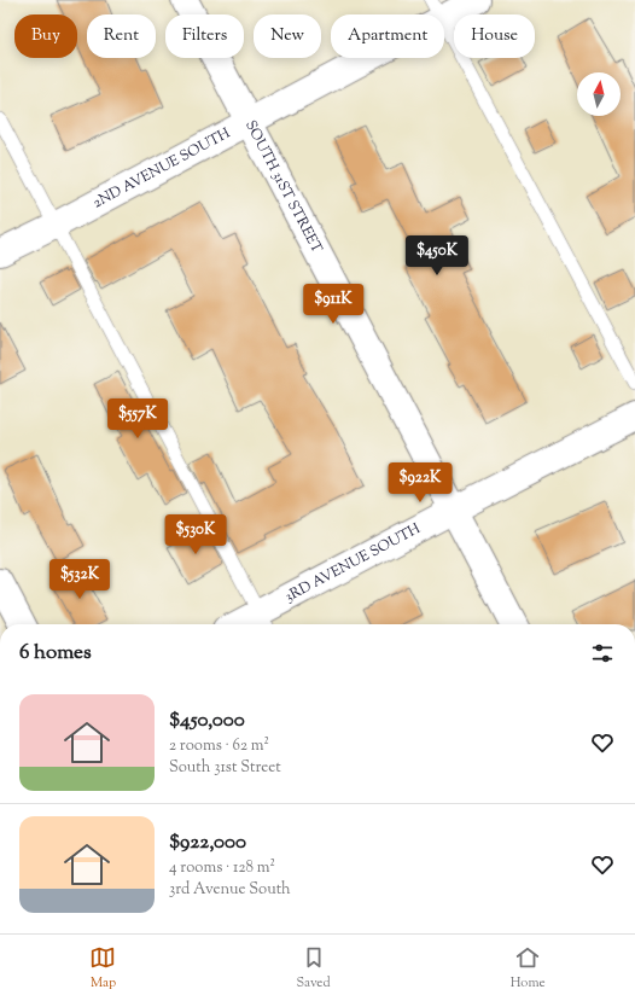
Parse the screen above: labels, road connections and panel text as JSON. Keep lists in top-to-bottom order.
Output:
{
  "streets": {
    "street": ["2ND AVENUE SOUTH", "SOUTH 31ST STREET", "3RD AVENUE SOUTH"]
  },
  "crossings": [
    ["2ND AVENUE SOUTH", "SOUTH 31ST STREET"],
    ["SOUTH 31ST STREET", "3RD AVENUE SOUTH"]
  ],
  "north": "top",
  "page": {
    "chip": [
      "Buy",
      "Rent",
      "Filters",
      "New",
      "Apartment",
      "House"
    ],
    "price": [
      "$450K",
      "$911K",
      "$557K",
      "$922K",
      "$530K",
      "$532K"
    ],
    "heading": "6 homes",
    "list": [
      {
        "name": "$450,000",
        "note": "2 rooms · 62 m² · South 31st Street"
      },
      {
        "name": "$922,000",
        "note": "4 rooms · 128 m² · 3rd Avenue South"
      }
    ],
    "tabs": ["Map", "Saved", "Home"]
  }
}
